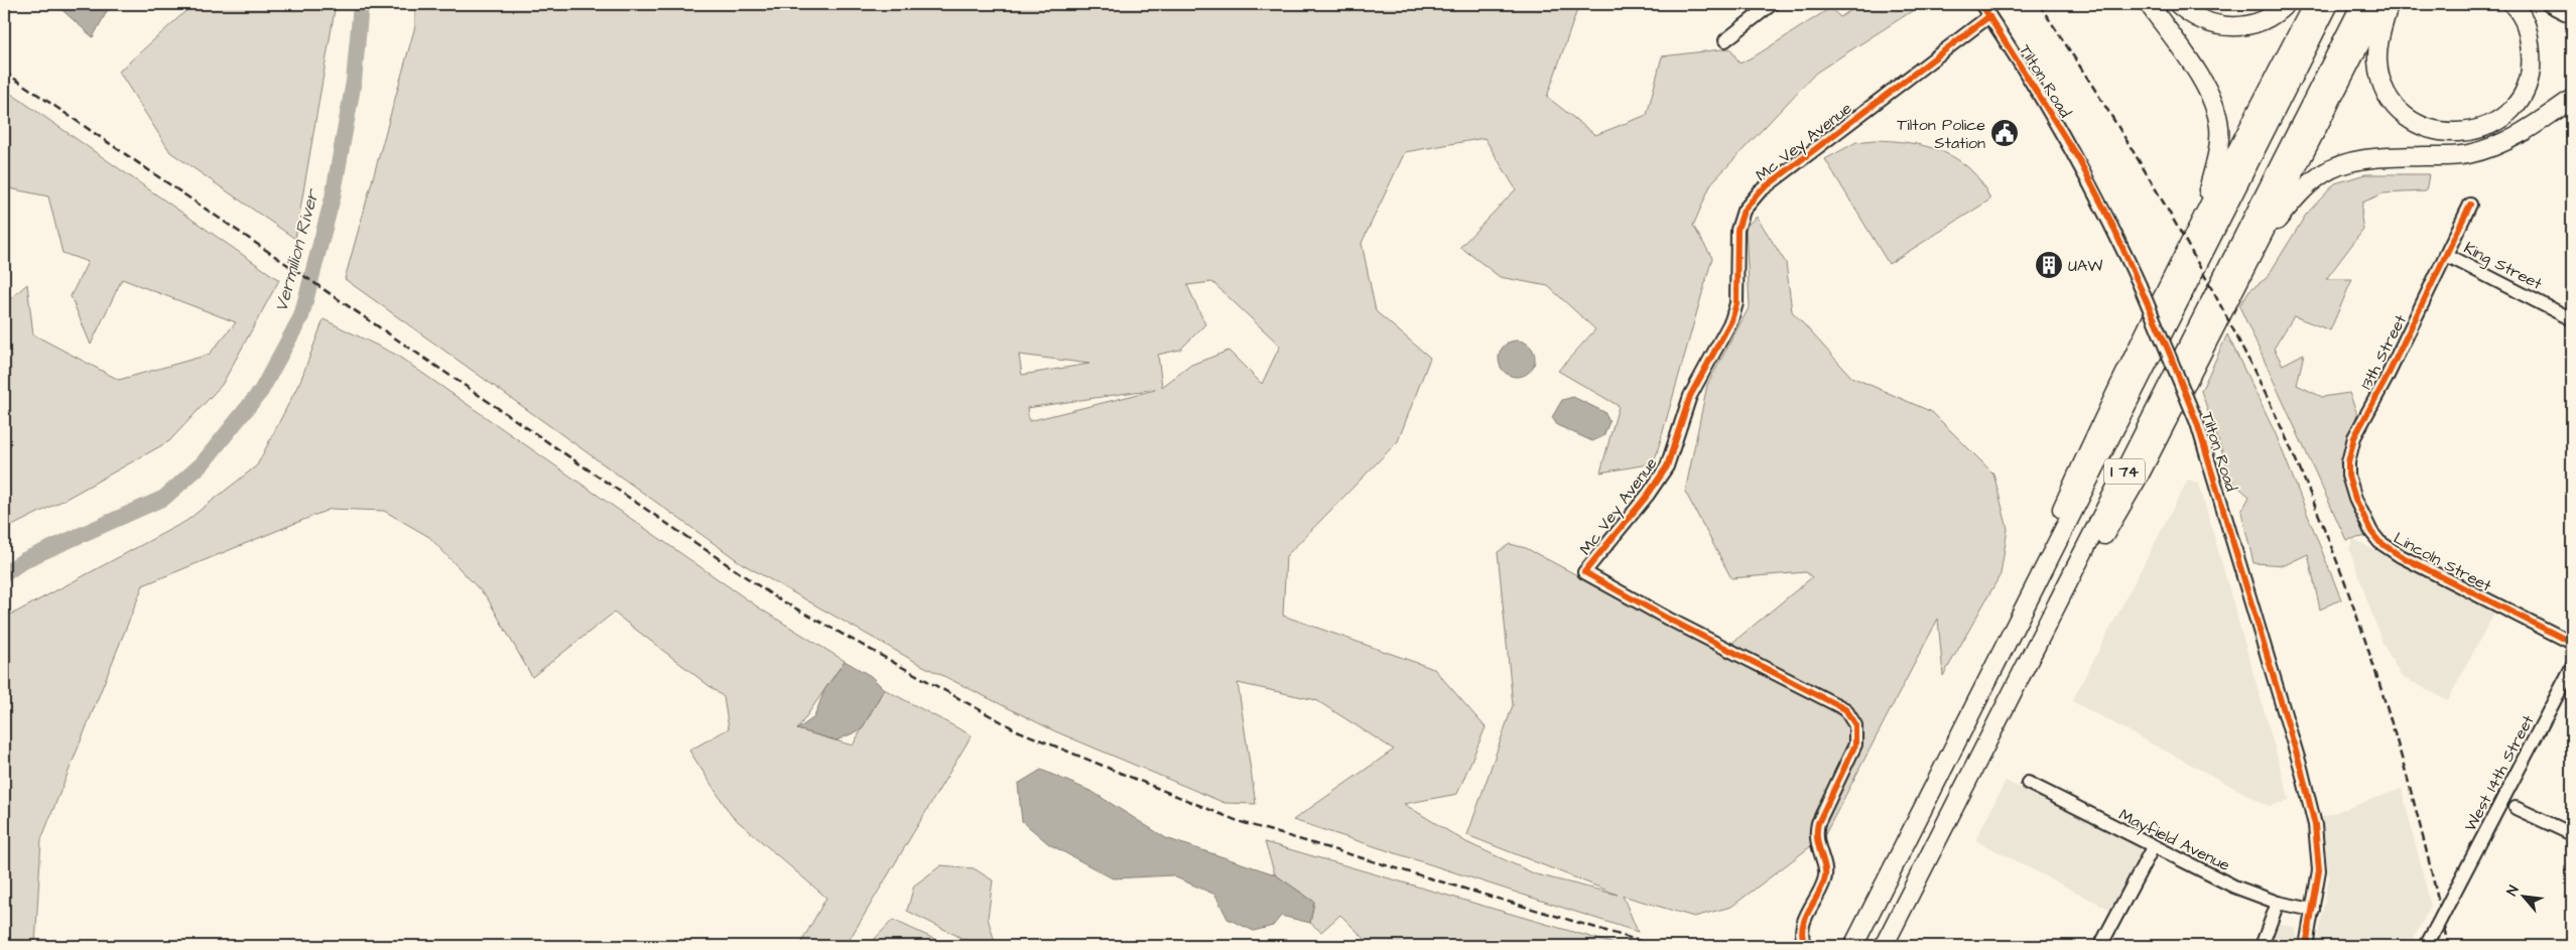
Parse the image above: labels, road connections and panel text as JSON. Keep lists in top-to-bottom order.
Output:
{
  "streets": {
    "highway": ["I 74"],
    "street": [
      "Tilton Road",
      "Mc Vey Avenue",
      "King Street",
      "13th Street",
      "Lincoln Street",
      "West 14th Street",
      "Mayfield Avenue"
    ]
  },
  "crossings": [
    ["Tilton Road", "Mc Vey Avenue"],
    ["Tilton Road", "Mayfield Avenue"],
    ["King Street", "13th Street"],
    ["13th Street", "Lincoln Street"]
  ],
  "water": ["Vermilion River"],
  "places": {
    "public building": ["Tilton Police Station"],
    "building": ["UAW"]
  },
  "north": "top left"
}
